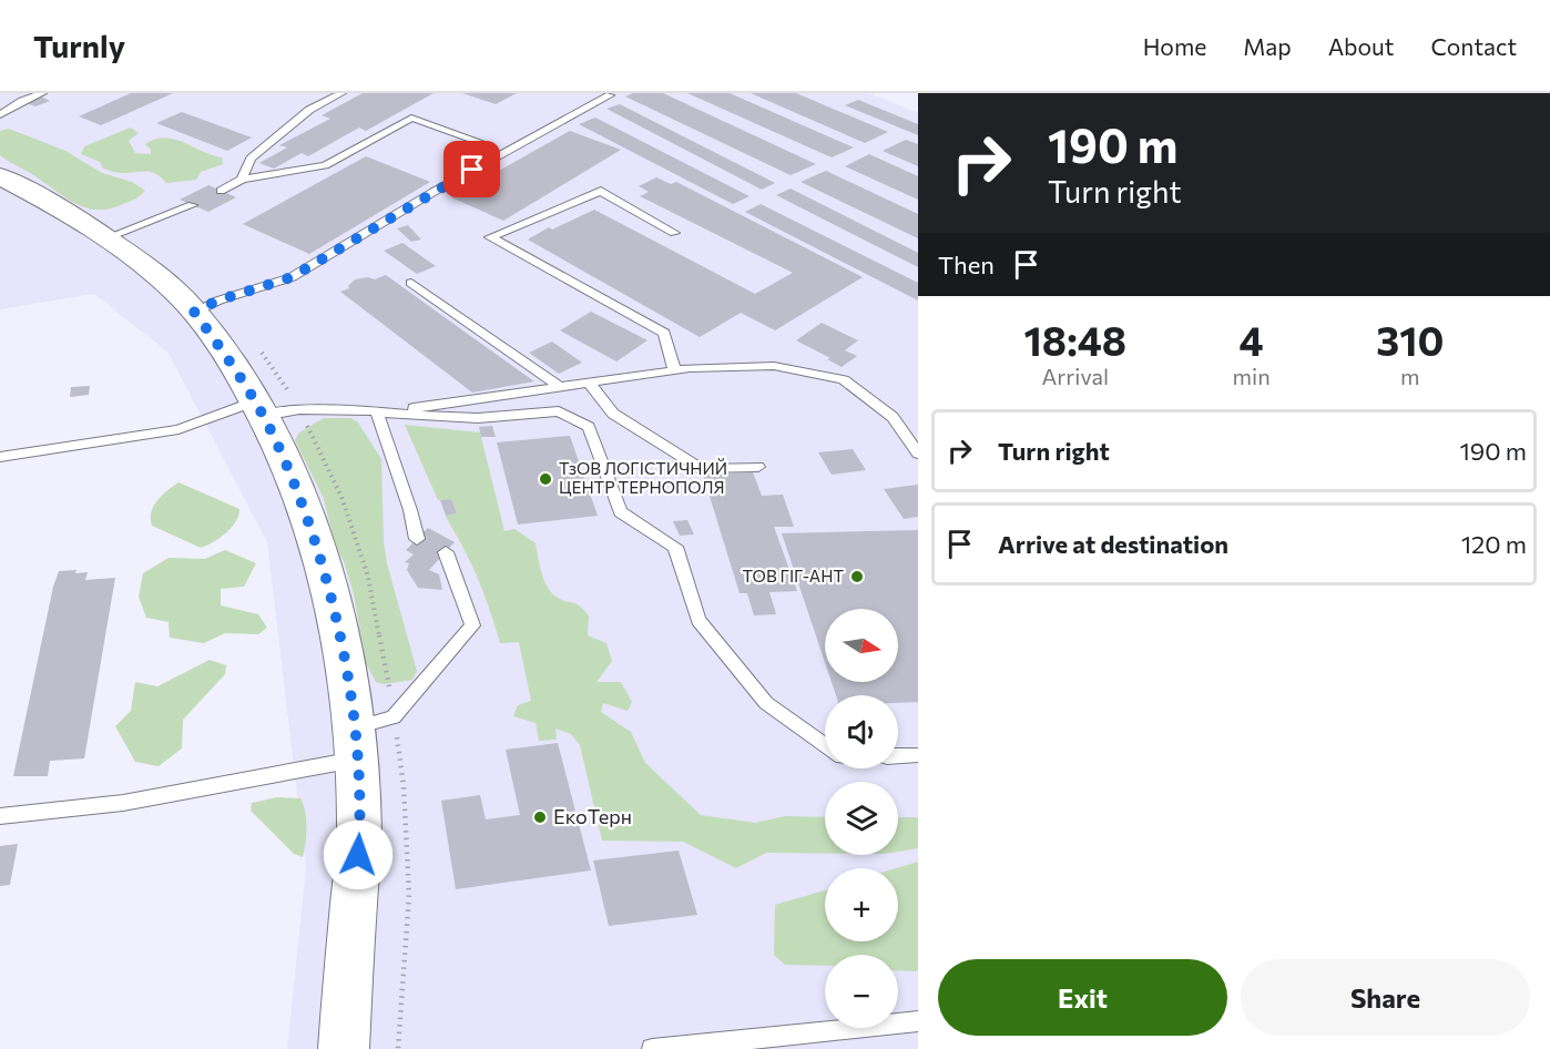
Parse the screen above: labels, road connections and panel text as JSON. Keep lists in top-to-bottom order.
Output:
{
  "places": ["ТзОВ ЛОГІСТИЧНИЙ ЦЕНТР ТЕРНОПОЛЯ", "ТОВ ГІГ-АНТ", "ЕкоТерн"],
  "north": "right",
  "page": {
    "header": "Turnly",
    "nav": [
      "Home",
      "Map",
      "About",
      "Contact"
    ],
    "turn": ["190 m", "Turn right"],
    "then": "Then",
    "eta": [
      "18:48",
      "Arrival",
      "4",
      "min",
      "310",
      "m"
    ],
    "list": [
      {
        "name": "Turn right",
        "value": "190 m"
      },
      {
        "name": "Arrive at destination",
        "value": "120 m"
      }
    ],
    "map_buttons": ["+", "−"],
    "buttons": ["Exit", "Share"]
  }
}
